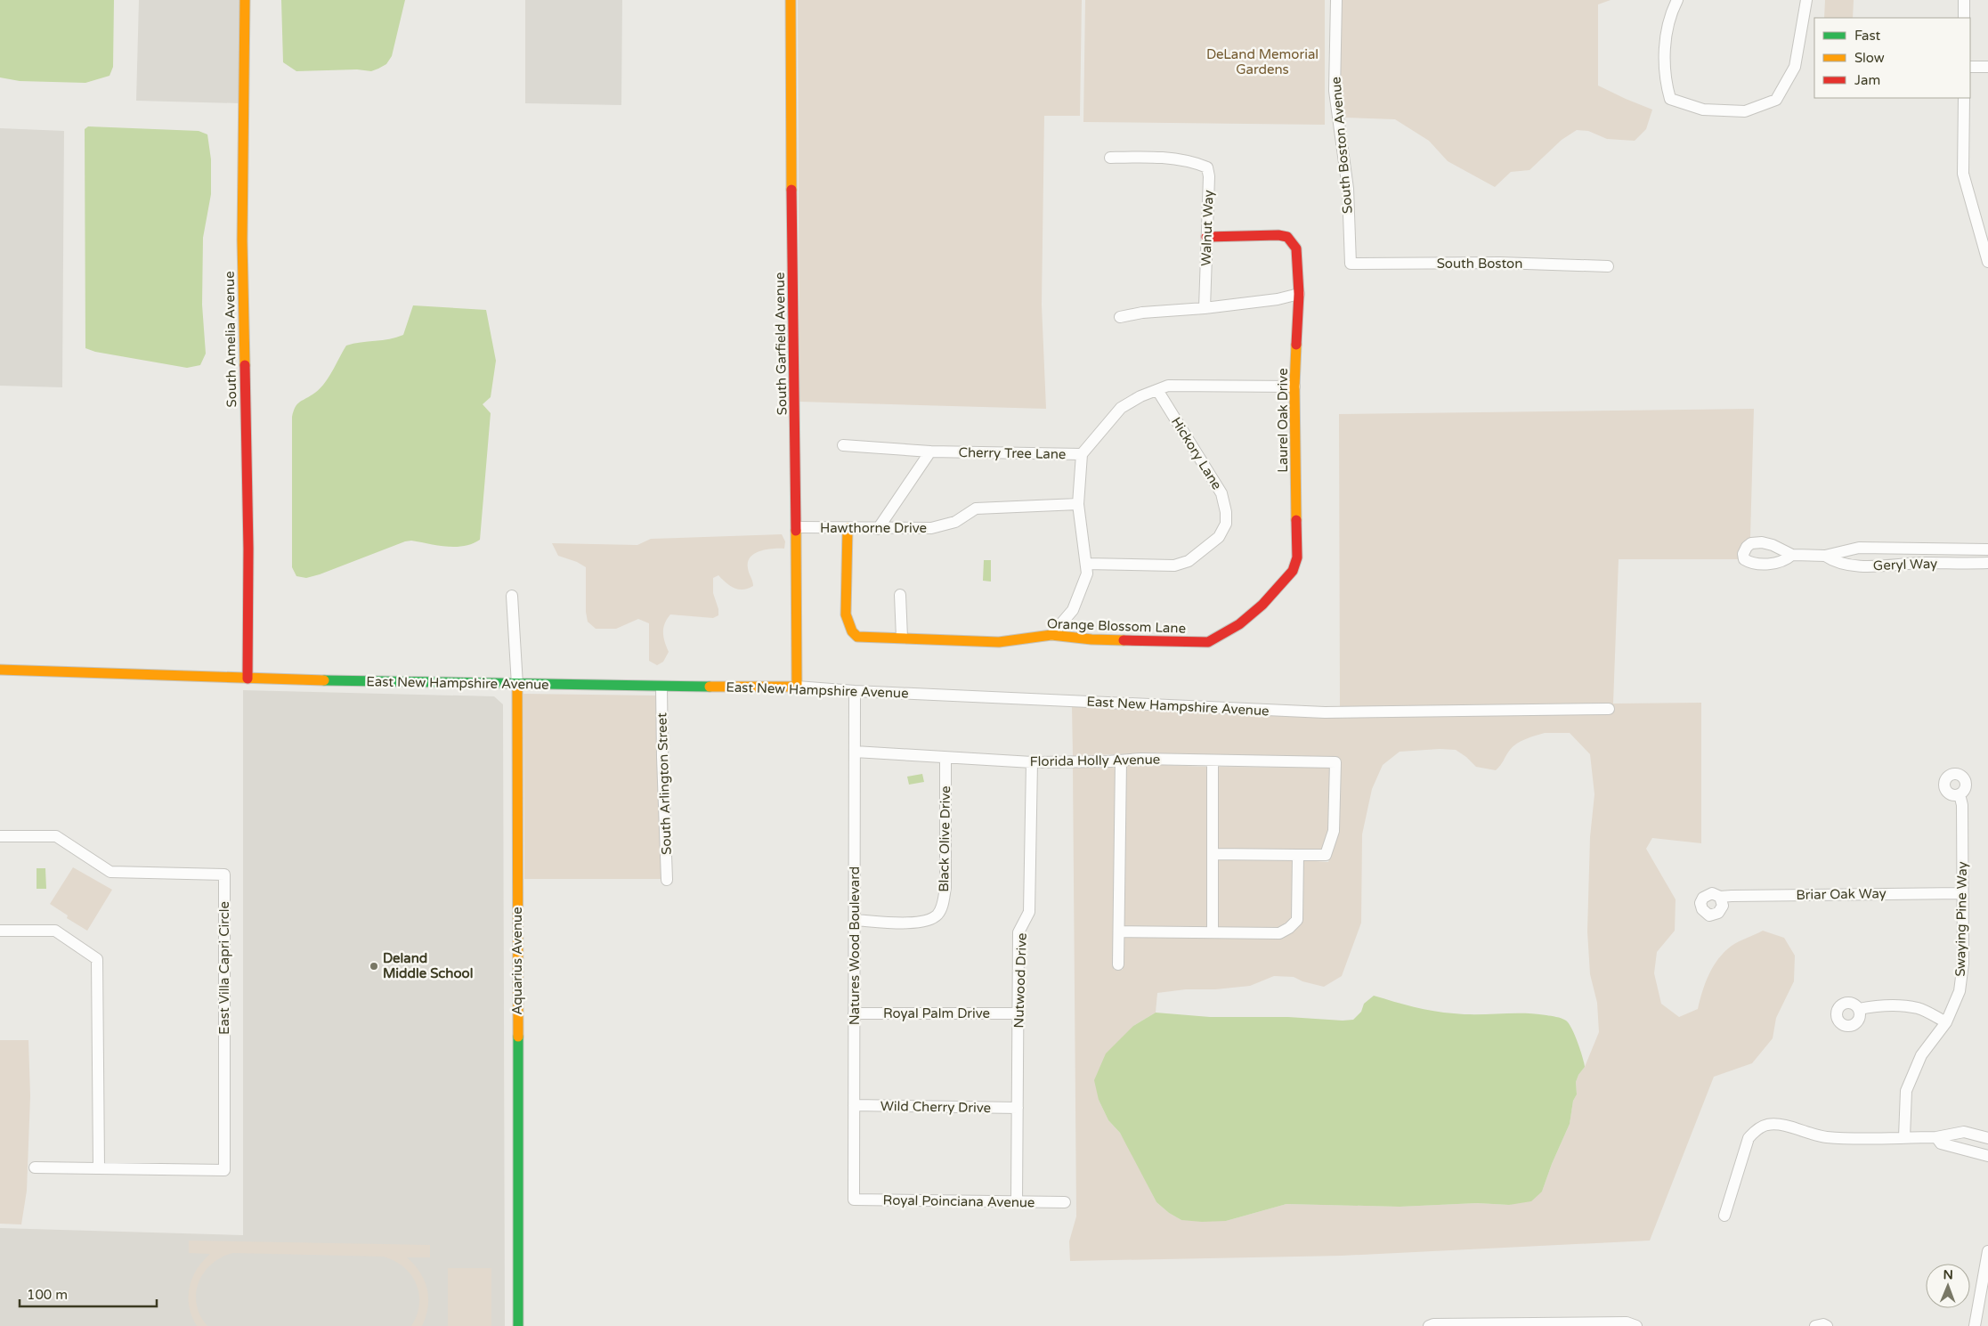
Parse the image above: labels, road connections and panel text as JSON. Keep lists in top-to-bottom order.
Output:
{
  "streets": {
    "street": [
      "South Boston Avenue",
      "Walnut Way",
      "South Boston",
      "South Amelia Avenue",
      "South Garfield Avenue",
      "Laurel Oak Drive",
      "Cherry Tree Lane",
      "Hickory Lane",
      "Hawthorne Drive",
      "Geryl Way",
      "Orange Blossom Lane",
      "East New Hampshire Avenue",
      "Florida Holly Avenue",
      "South Arlington Street",
      "Black Olive Drive",
      "Briar Oak Way",
      "Swaying Pine Way",
      "Natures Wood Boulevard",
      "Aquarius Avenue",
      "East Villa Capri Circle",
      "Nutwood Drive",
      "Royal Palm Drive",
      "Wild Cherry Drive",
      "Royal Poinciana Avenue"
    ]
  },
  "crossings": [
    ["South Boston Avenue", "South Boston"],
    ["Walnut Way", "Laurel Oak Drive"],
    ["South Amelia Avenue", "East New Hampshire Avenue"],
    ["South Garfield Avenue", "Hawthorne Drive"],
    ["South Garfield Avenue", "East New Hampshire Avenue"],
    ["Laurel Oak Drive", "Cherry Tree Lane"],
    ["Laurel Oak Drive", "Orange Blossom Lane"],
    ["Cherry Tree Lane", "Hickory Lane"],
    ["Hawthorne Drive", "Orange Blossom Lane"],
    ["East New Hampshire Avenue", "South Arlington Street"],
    ["East New Hampshire Avenue", "Natures Wood Boulevard"],
    ["East New Hampshire Avenue", "Aquarius Avenue"],
    ["Florida Holly Avenue", "Black Olive Drive"],
    ["Florida Holly Avenue", "Natures Wood Boulevard"],
    ["Florida Holly Avenue", "Nutwood Drive"],
    ["Black Olive Drive", "Natures Wood Boulevard"],
    ["Briar Oak Way", "Swaying Pine Way"],
    ["Natures Wood Boulevard", "Royal Palm Drive"],
    ["Natures Wood Boulevard", "Wild Cherry Drive"],
    ["Natures Wood Boulevard", "Royal Poinciana Avenue"],
    ["Nutwood Drive", "Royal Palm Drive"],
    ["Nutwood Drive", "Wild Cherry Drive"],
    ["Nutwood Drive", "Royal Poinciana Avenue"]
  ],
  "parks": ["DeLand Memorial Gardens"],
  "places": ["Deland Middle School"],
  "legend": ["Fast", "Slow", "Jam"],
  "scale_bar": "100 m",
  "north": "top"
}
